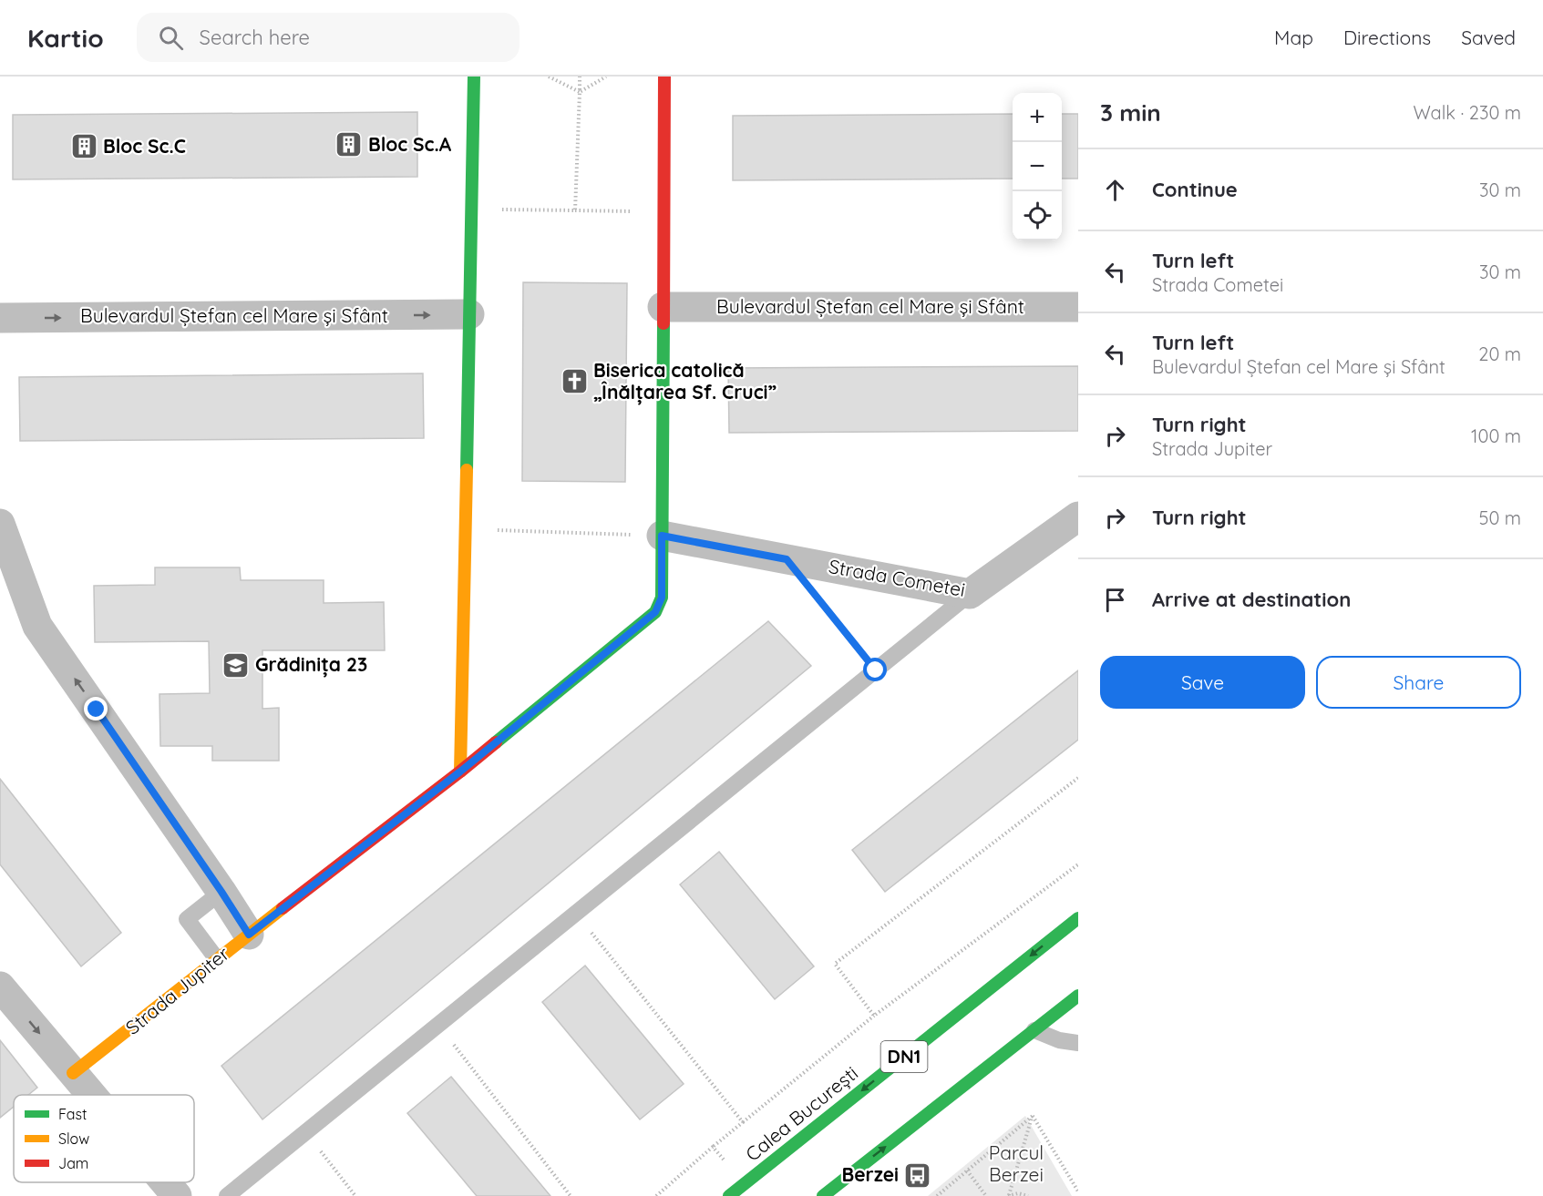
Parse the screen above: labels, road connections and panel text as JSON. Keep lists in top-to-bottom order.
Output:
{
  "streets": {
    "street": [
      "Bulevardul Ștefan cel Mare și Sfânt",
      "Strada Cometei",
      "Strada Jupiter",
      "DN1",
      "Calea București"
    ]
  },
  "crossings": [
    ["Strada Cometei", "Strada Jupiter"]
  ],
  "one_way": ["Bulevardul Ștefan cel Mare și Sfânt"],
  "parks": ["Parcul Berzei"],
  "places": {
    "building": ["Bloc Sc.A", "Bloc Sc.C"],
    "church": ["Biserica catolică „Înălțarea Sf. Cruci”"],
    "school or university": ["Grădinița 23"],
    "bus stop": ["Berzei"]
  },
  "legend": ["Fast", "Slow", "Jam"],
  "page": {
    "header": "Kartio",
    "search": "Search here",
    "nav": ["Map", "Directions", "Saved"],
    "heading": ["3 min", "Walk · 230 m"],
    "map_buttons": ["+", "−"],
    "list": [
      ["Continue", "30 m"],
      ["Turn left", "Strada Cometei", "30 m"],
      ["Turn left", "Bulevardul Ștefan cel Mare și Sfânt", "20 m"],
      ["Turn right", "Strada Jupiter", "100 m"],
      ["Turn right", "50 m"],
      "Arrive at destination"
    ],
    "buttons": ["Save", "Share"]
  }
}
